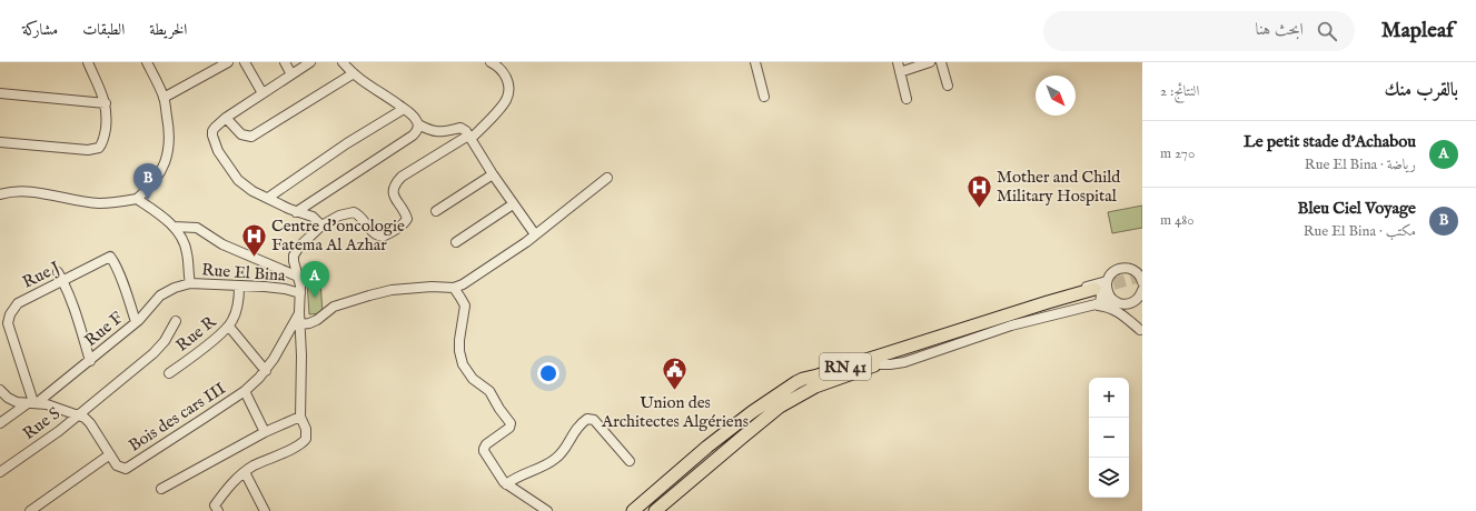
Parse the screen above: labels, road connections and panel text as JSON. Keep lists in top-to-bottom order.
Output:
{
  "streets": {
    "highway": ["RN 41"],
    "street": [
      "Rue El Bina",
      "Rue J",
      "Rue F",
      "Rue R",
      "Bois des cars III",
      "Rue S"
    ]
  },
  "crossings": [
    ["Rue El Bina", "Rue F"],
    ["Rue El Bina", "Rue R"],
    ["Rue J", "Rue F"],
    ["Rue J", "Bois des cars III"],
    ["Rue F", "Bois des cars III"],
    ["Bois des cars III", "Rue S"]
  ],
  "places": {
    "hospital": ["Mother and Child Military Hospital", "Centre d'oncologie Fatema Al Azhar"],
    "public building": ["Union des Architectes Algériens"]
  },
  "north": "bottom right",
  "page": {
    "header": "Mapleaf",
    "search": "ابحث هنا",
    "nav": ["الخريطة", "الطبقات", "مشاركة"],
    "heading": ["بالقرب منك", "النتائج: 2"],
    "list": [
      {
        "mark": "A",
        "name": "Le petit stade d'Achabou",
        "note": "رياضة · Rue El Bina",
        "value": "270 m"
      },
      {
        "mark": "B",
        "name": "Bleu Ciel Voyage",
        "note": "مكتب · Rue El Bina",
        "value": "480 m"
      }
    ],
    "pins": ["B", "A"],
    "map_buttons": ["+", "−"]
  }
}
